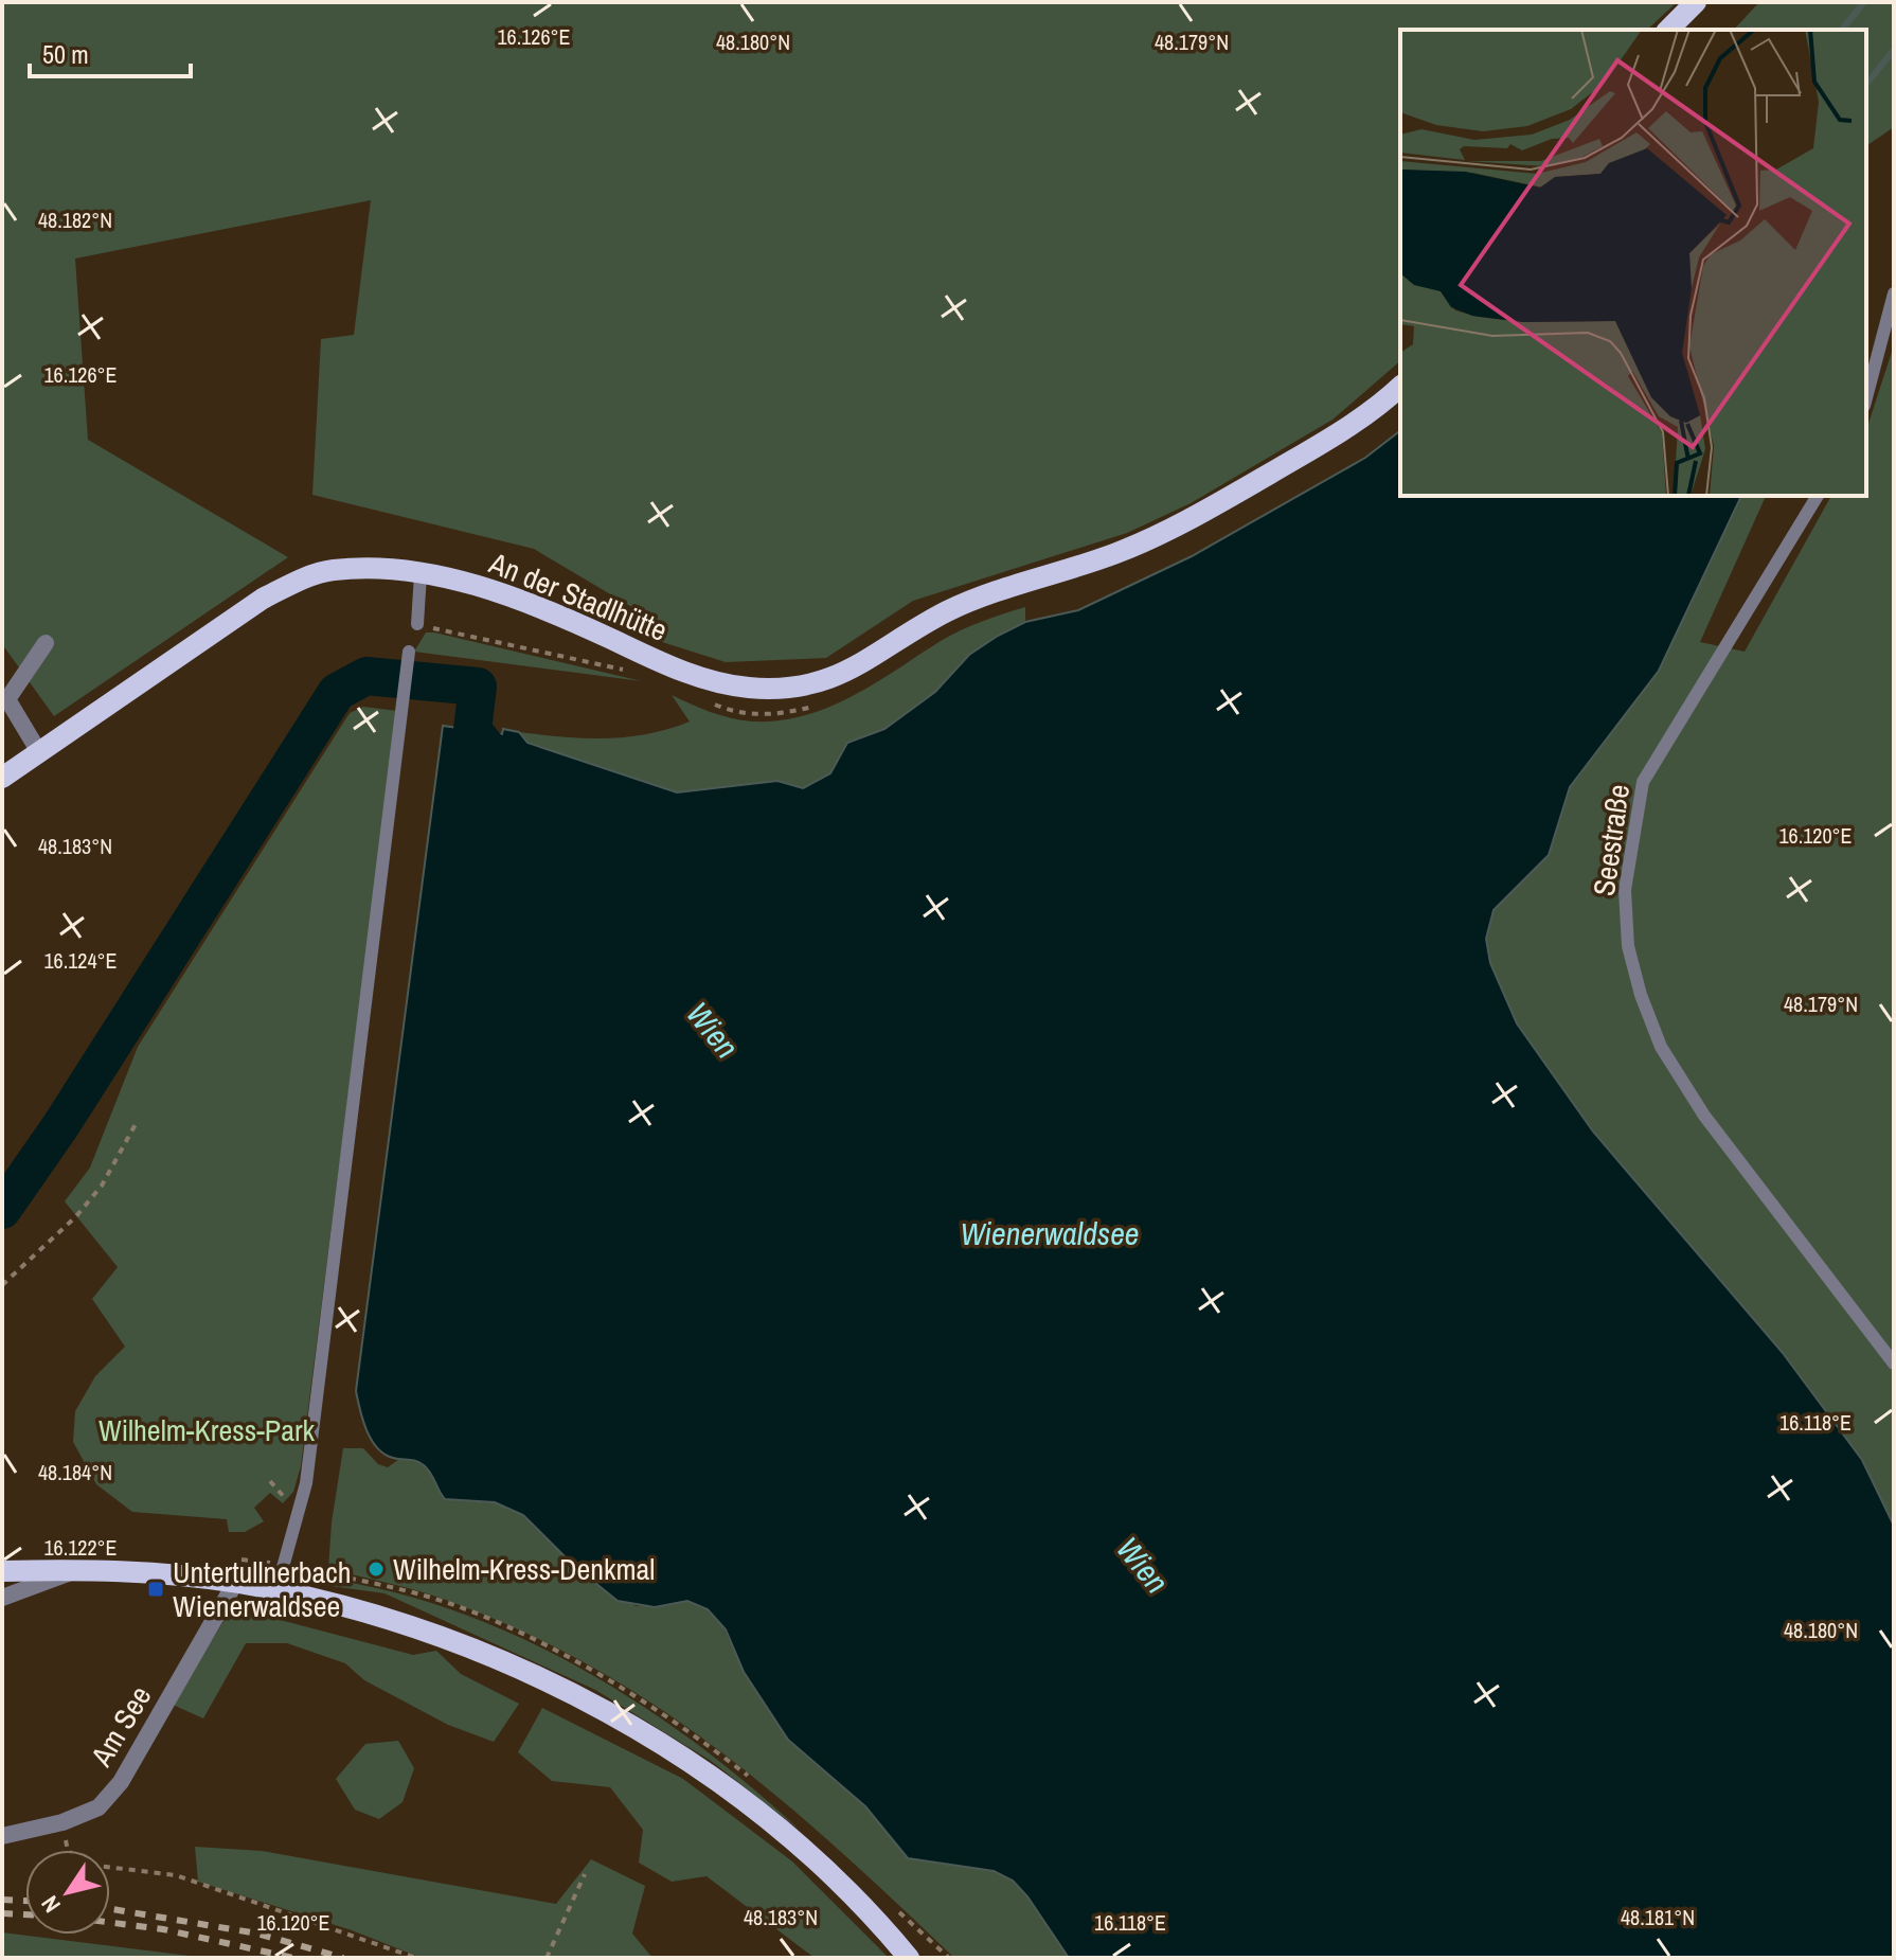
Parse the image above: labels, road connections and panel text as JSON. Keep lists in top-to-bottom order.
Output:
{
  "streets": {
    "main road": ["An der Stadlhütte"],
    "street": ["Am See"],
    "lane": ["Seestraße"]
  },
  "water": ["Wien", "Wienerwaldsee"],
  "parks": ["Wilhelm-Kress-Park"],
  "places": {
    "other": ["Wilhelm-Kress-Denkmal"],
    "transit": ["Untertullnerbach Wienerwaldsee"]
  },
  "scale_bar": "50 m",
  "north": "bottom left",
  "coordinates": [
    "16.126°E",
    "48.180°N",
    "48.179°N",
    "48.182°N",
    "16.120°E",
    "48.183°N",
    "16.124°E",
    "16.118°E",
    "48.184°N",
    "16.122°E",
    "48.181°N"
  ]
}
